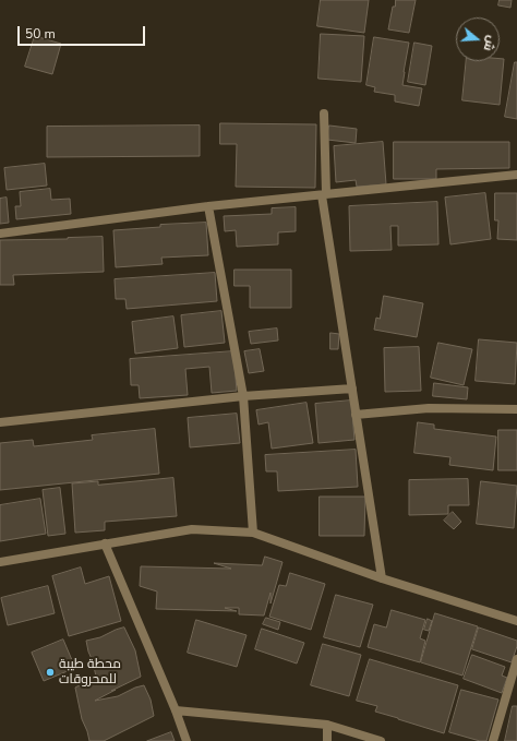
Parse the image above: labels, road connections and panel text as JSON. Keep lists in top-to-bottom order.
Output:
{
  "places": ["محطة طيبة للمحروقات"],
  "scale_bar": "50 m",
  "north": "right"
}
